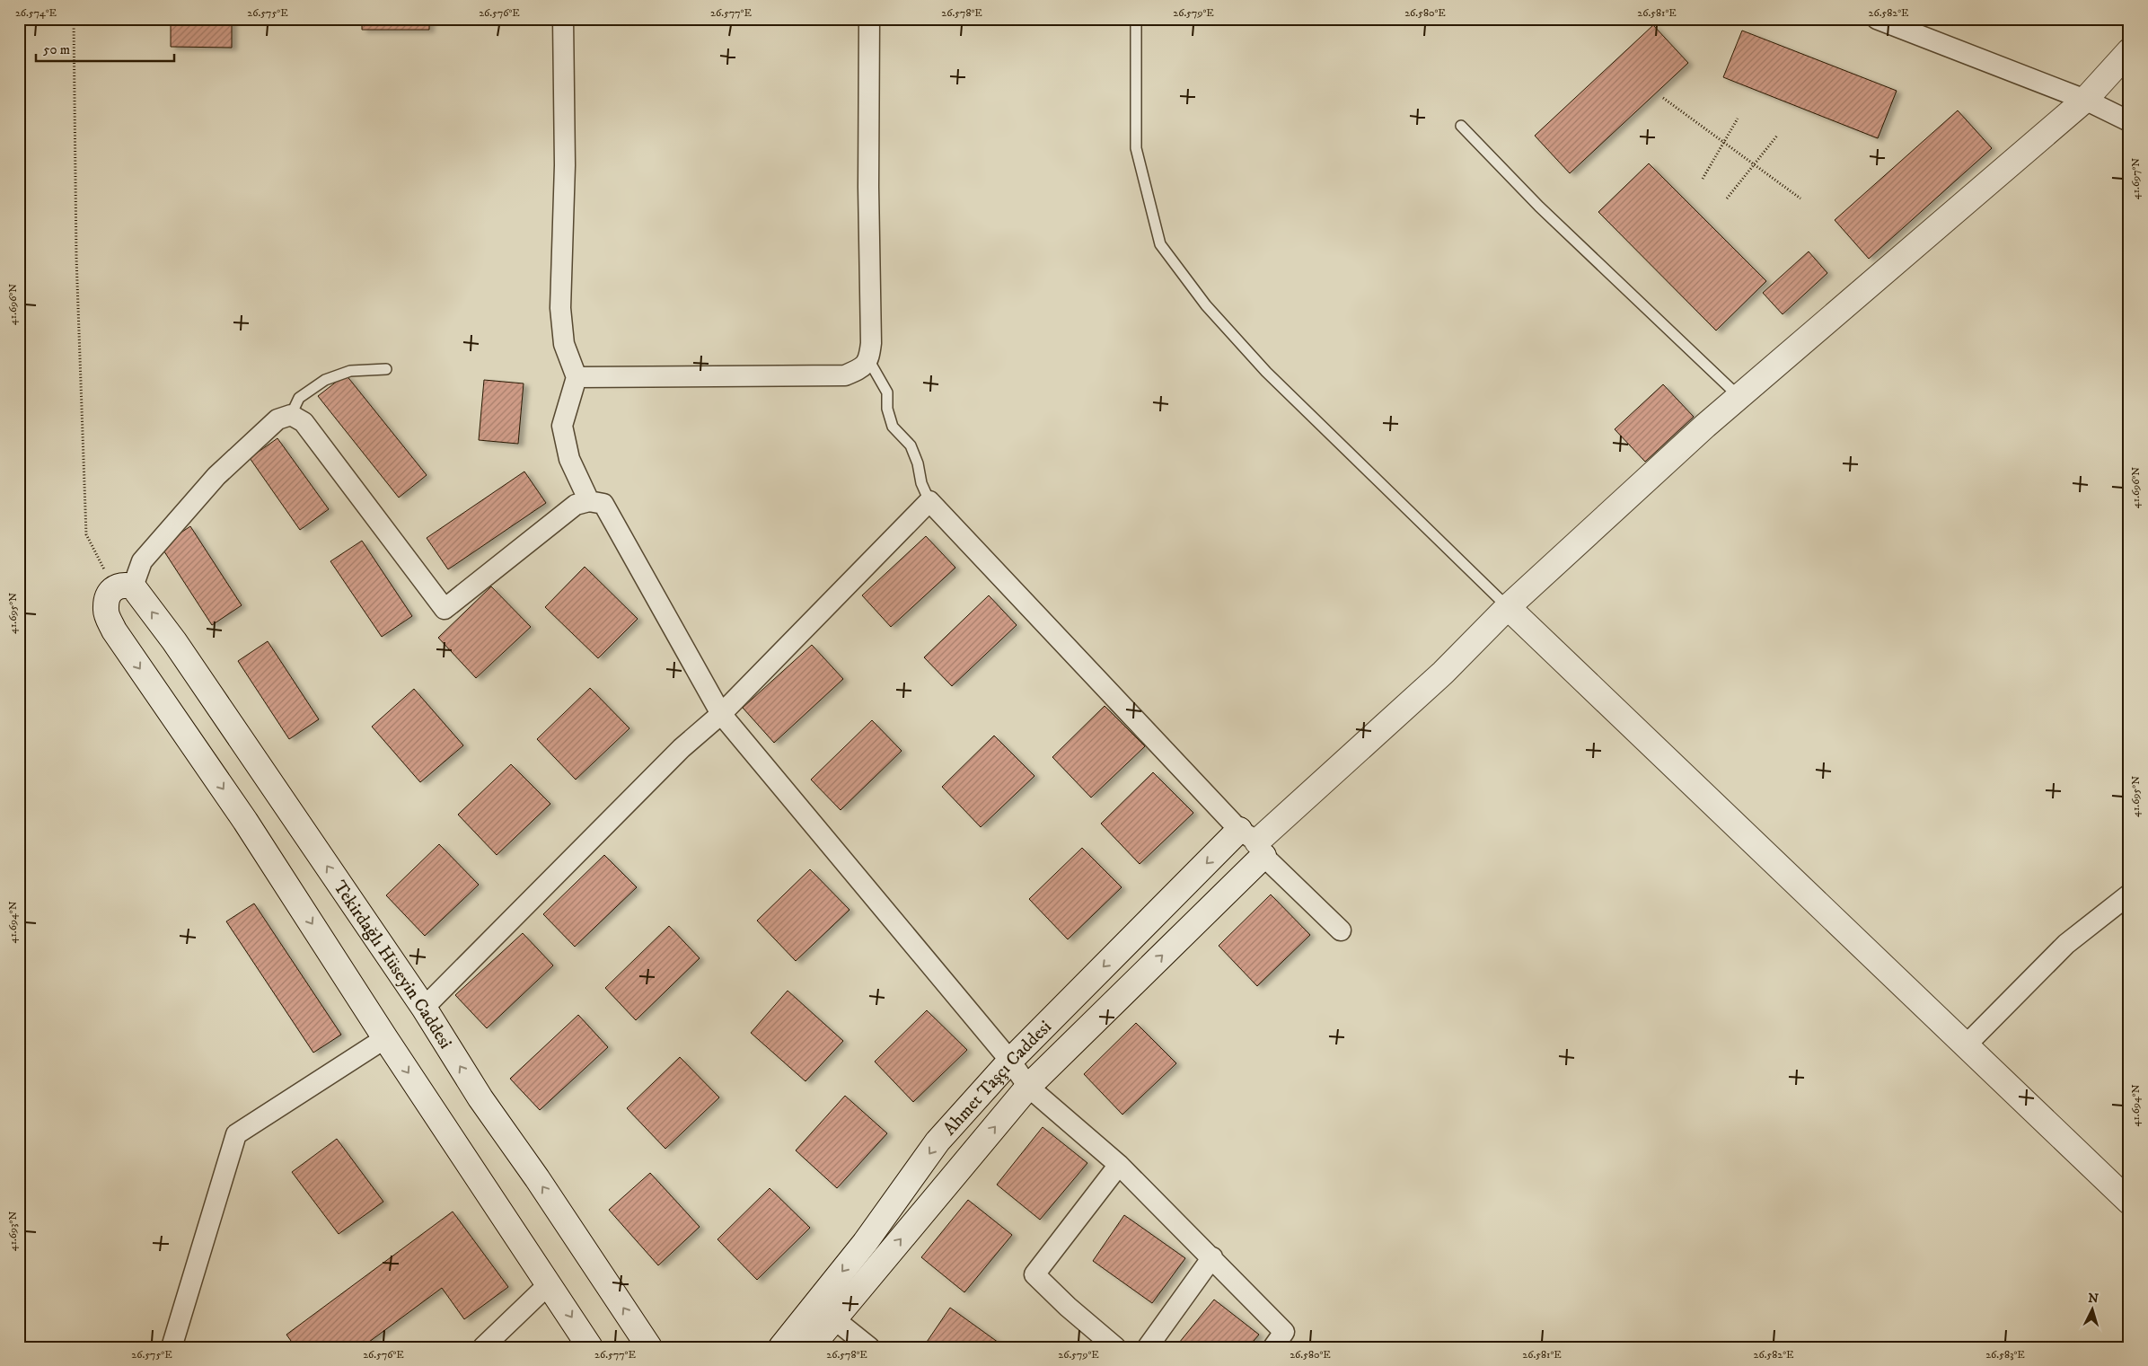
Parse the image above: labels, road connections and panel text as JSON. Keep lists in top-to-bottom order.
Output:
{
  "streets": {
    "main road": ["Tekirdağlı Hüseyin Caddesi", "Ahmet Taşçı Caddesi"]
  },
  "scale_bar": "50 m",
  "north": "top",
  "coordinates": [
    "26.574°E",
    "26.575°E",
    "26.576°E",
    "26.577°E",
    "26.578°E",
    "26.579°E",
    "26.580°E",
    "26.581°E",
    "26.582°E",
    "41.697°N",
    "41.696°N",
    "41.695°N",
    "41.694°N",
    "41.693°N",
    "26.583°E"
  ]
}
